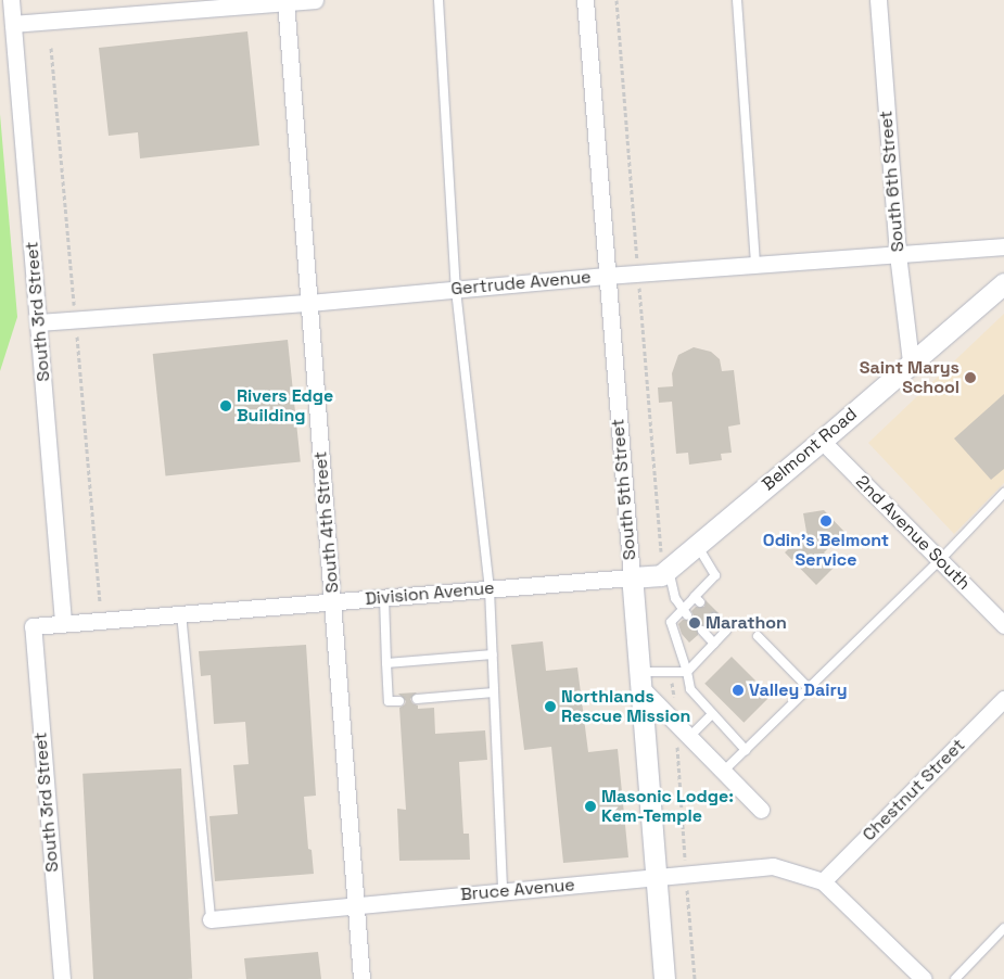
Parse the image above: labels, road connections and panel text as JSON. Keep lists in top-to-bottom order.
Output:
{
  "streets": {
    "street": [
      "South 6th Street",
      "Gertrude Avenue",
      "South 3rd Street",
      "Belmont Road",
      "South 5th Street",
      "South 4th Street",
      "2nd Avenue South",
      "Division Avenue",
      "Chestnut Street",
      "Bruce Avenue"
    ]
  },
  "crossings": [
    ["South 6th Street", "Gertrude Avenue"],
    ["South 6th Street", "Belmont Road"],
    ["Gertrude Avenue", "South 3rd Street"],
    ["Gertrude Avenue", "South 5th Street"],
    ["Gertrude Avenue", "South 4th Street"],
    ["South 3rd Street", "Division Avenue"],
    ["Belmont Road", "2nd Avenue South"],
    ["South 5th Street", "Division Avenue"],
    ["South 5th Street", "Bruce Avenue"],
    ["South 4th Street", "Division Avenue"],
    ["South 4th Street", "Bruce Avenue"],
    ["Chestnut Street", "Bruce Avenue"]
  ],
  "places": [
    "Saint Marys School",
    "Rivers Edge Building",
    "Odin's Belmont Service",
    "Marathon",
    "Valley Dairy",
    "Northlands Rescue Mission",
    "Masonic Lodge: Kem-Temple"
  ]
}
